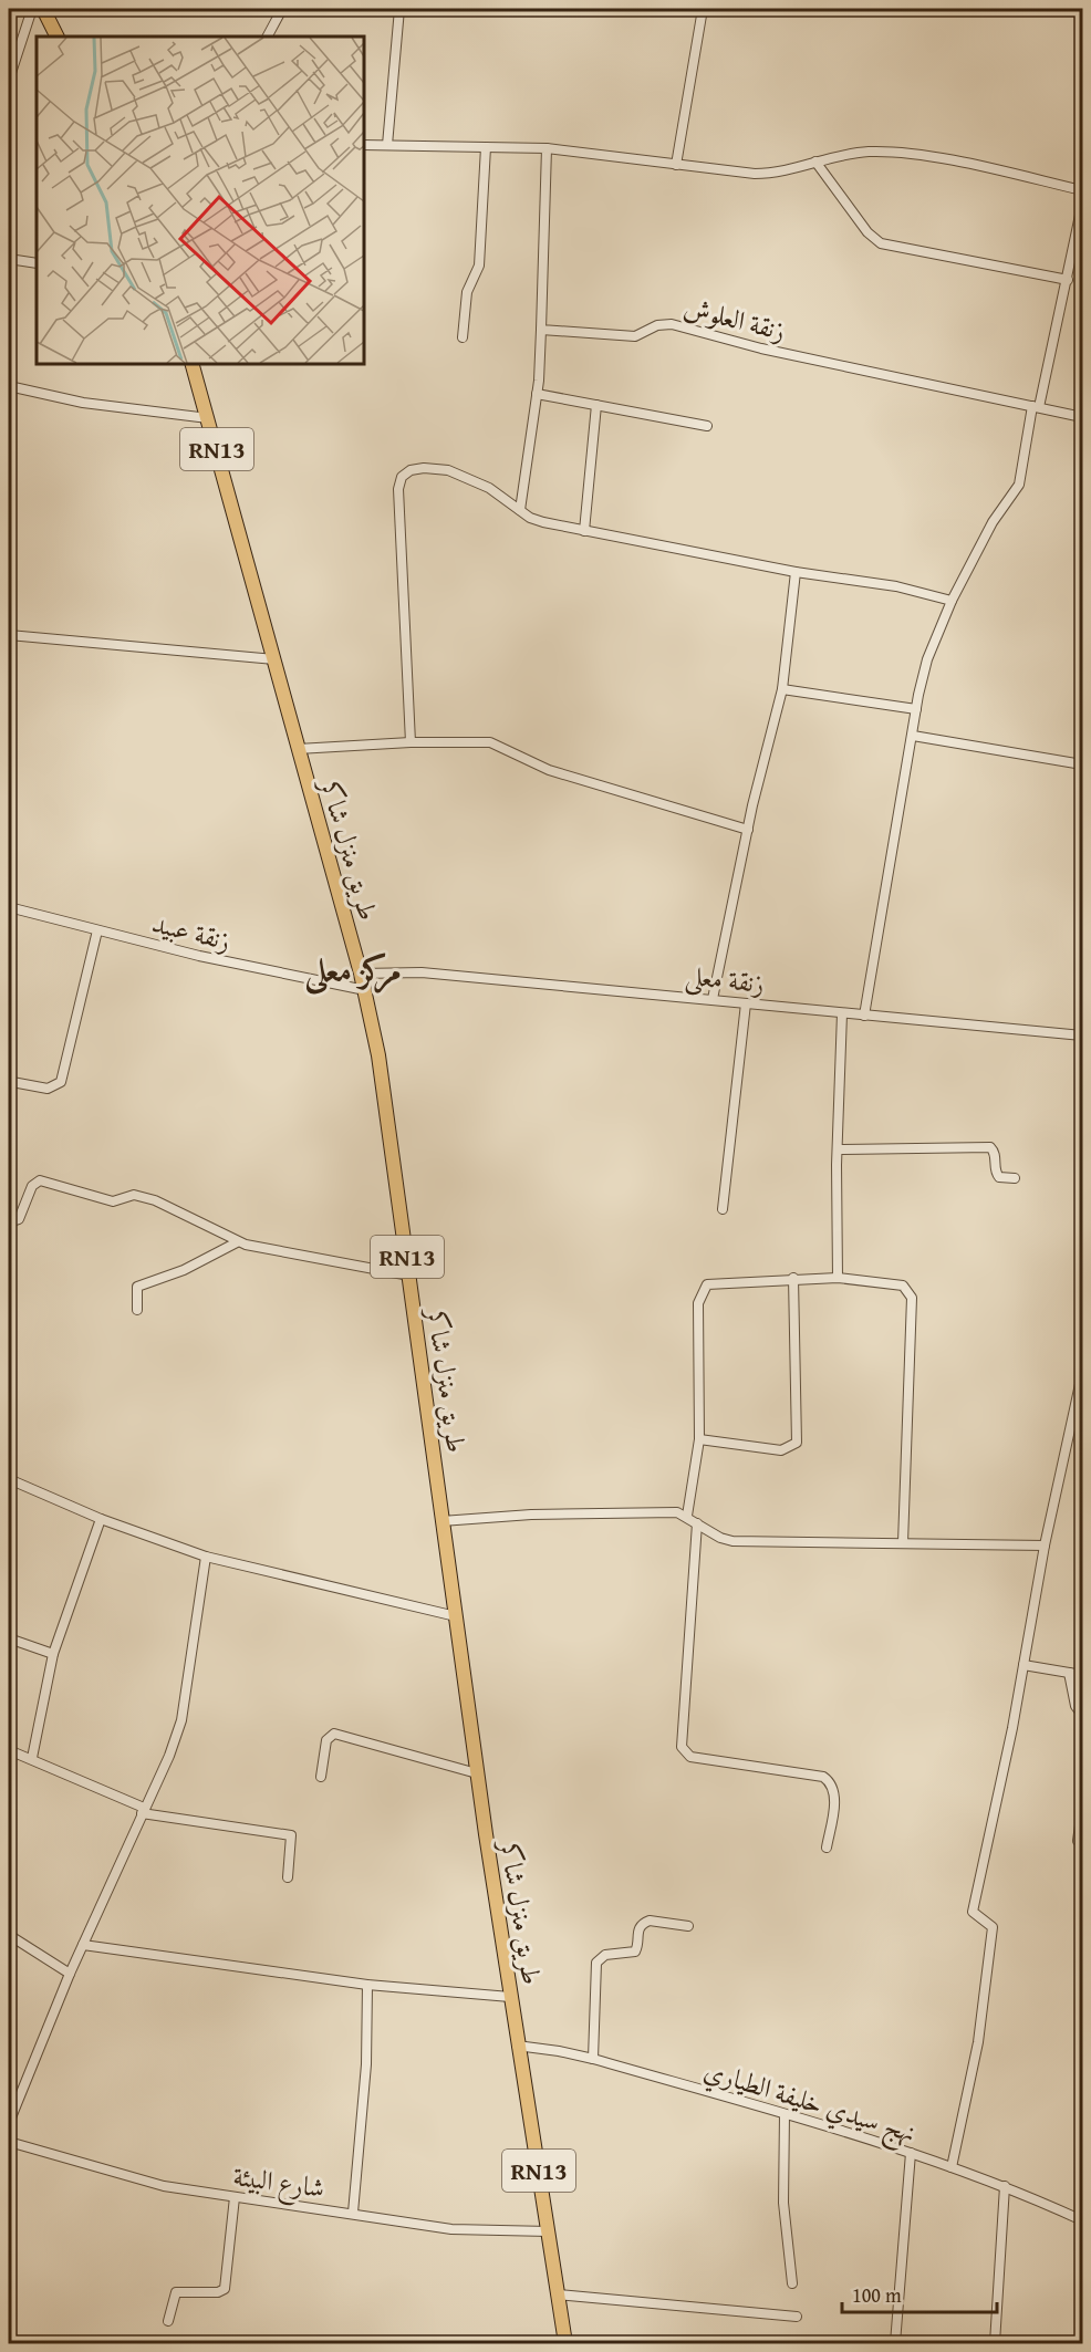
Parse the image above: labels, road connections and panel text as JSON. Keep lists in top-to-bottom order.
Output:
{
  "streets": {
    "main road": ["RN13", "طريق منزل شاكر"],
    "street": [
      "زنقة العلوش",
      "زنقة عبيد",
      "زنقة معلى",
      "نهج سيدي خليفة الطياري",
      "شارع البيئة"
    ]
  },
  "crossings": [
    ["طريق منزل شاكر", "زنقة عبيد"],
    ["طريق منزل شاكر", "زنقة معلى"],
    ["طريق منزل شاكر", "نهج سيدي خليفة الطياري"],
    ["طريق منزل شاكر", "شارع البيئة"]
  ],
  "districts": ["مركز معلى"],
  "scale_bar": "100 m"
}
